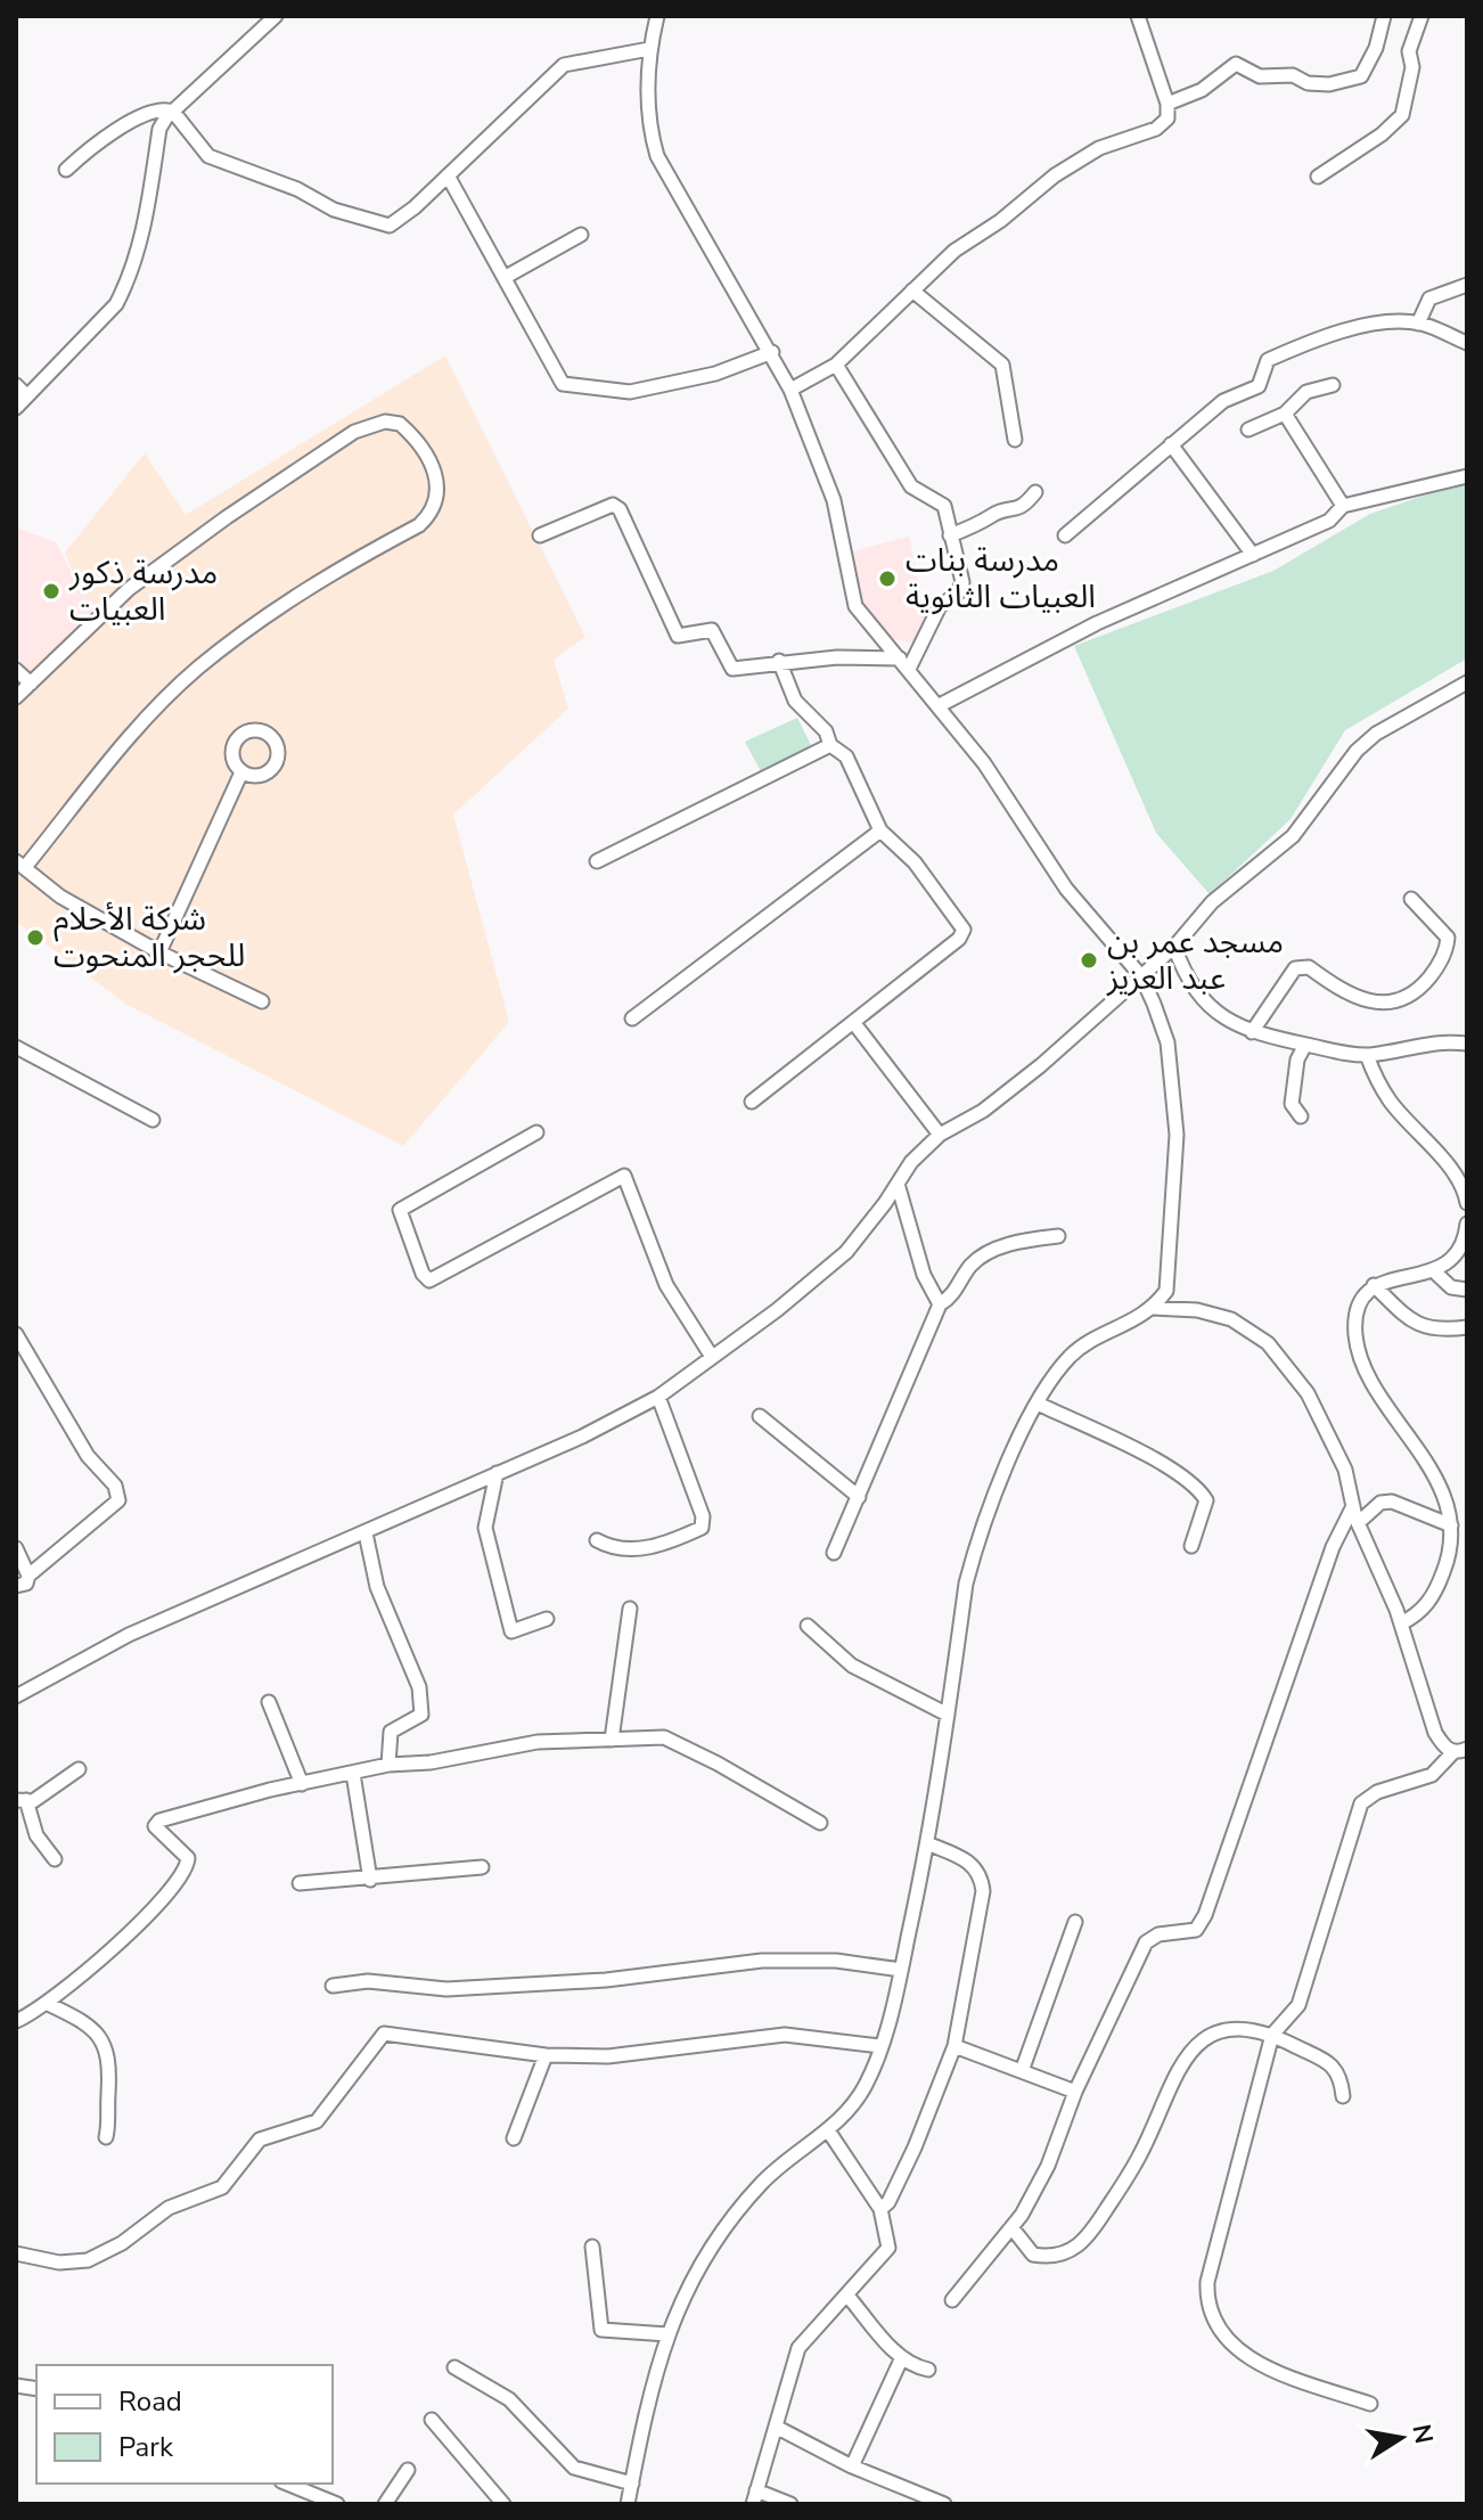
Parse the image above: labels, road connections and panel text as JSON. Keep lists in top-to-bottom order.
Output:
{
  "places": [
    "مدرسة بنات العبيات الثانوية",
    "مدرسة ذكور العبيات",
    "شركة الأحلام للحجر المنحوت",
    "مسجد عمر بن عبد العزيز"
  ],
  "legend": ["Road", "Park"],
  "north": "right"
}
